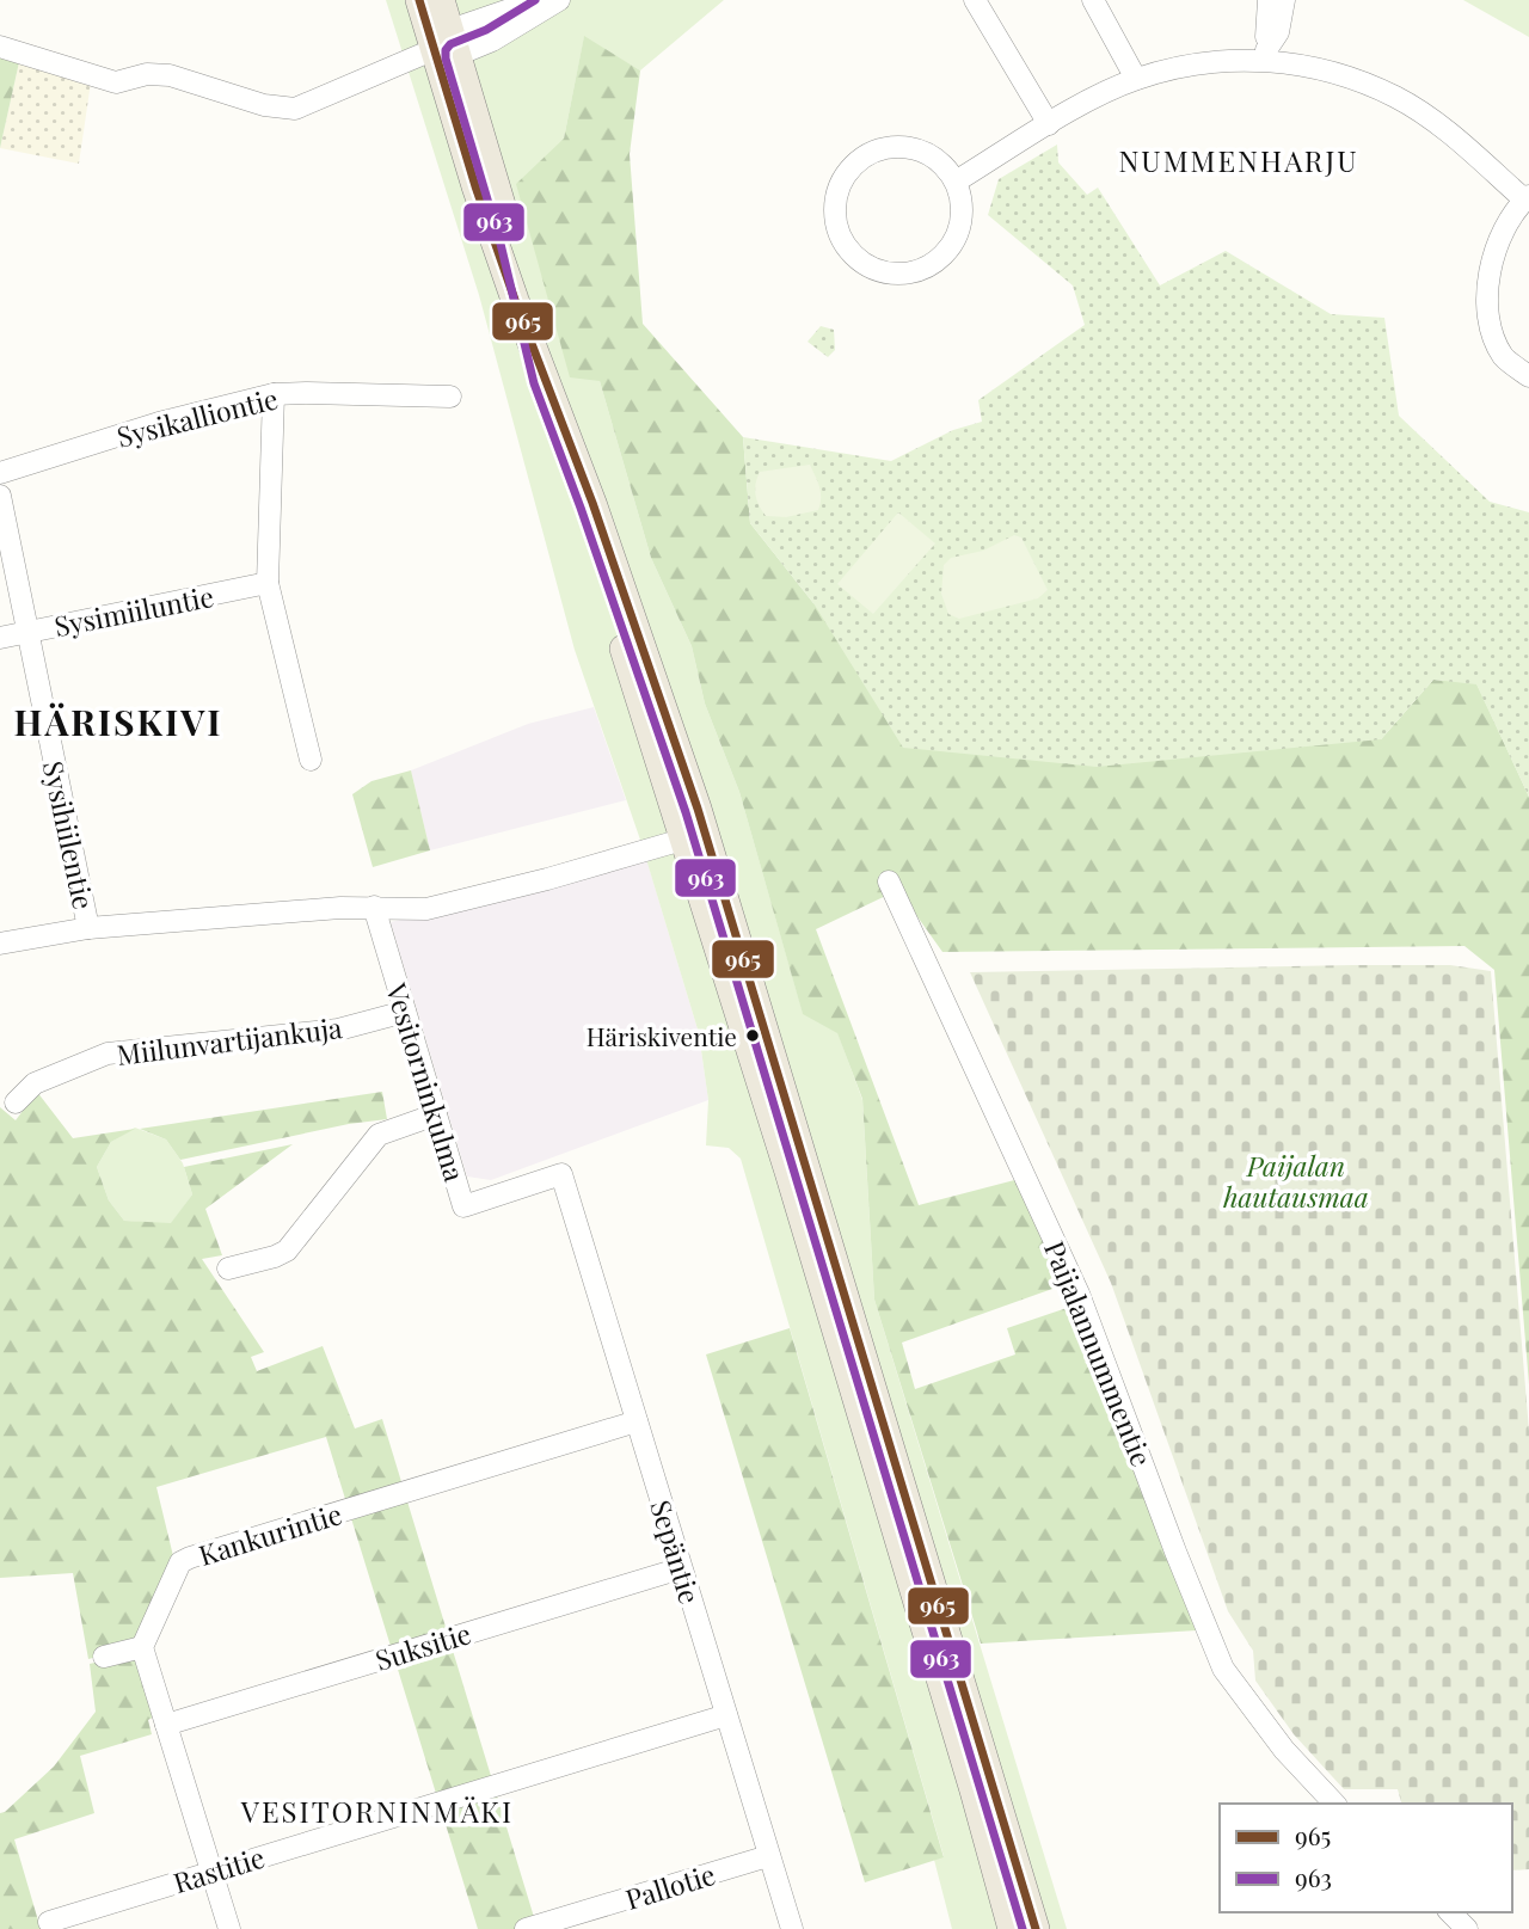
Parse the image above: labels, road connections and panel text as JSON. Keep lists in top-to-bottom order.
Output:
{
  "streets": {
    "street": [
      "Sysikalliontie",
      "Sysimiiluntie",
      "Sysihiilentie",
      "Miilunvartijankuja",
      "Vesitorninkulma",
      "Paijalannummentie",
      "Kankurintie",
      "Sepäntie",
      "Suksitie",
      "Rastitie",
      "Pallotie"
    ]
  },
  "crossings": [
    ["Sysimiiluntie", "Sysihiilentie"],
    ["Miilunvartijankuja", "Vesitorninkulma"],
    ["Vesitorninkulma", "Sepäntie"],
    ["Kankurintie", "Sepäntie"],
    ["Sepäntie", "Suksitie"],
    ["Sepäntie", "Rastitie"],
    ["Sepäntie", "Pallotie"]
  ],
  "districts": ["NUMMENHARJU", "HÄRISKIVI", "VESITORNINMÄKI"],
  "parks": ["Paijalan hautausmaa"],
  "places": ["Häriskiventie"],
  "lines": ["transit line 965", "transit line 963"],
  "legend": ["965", "963"]
}
